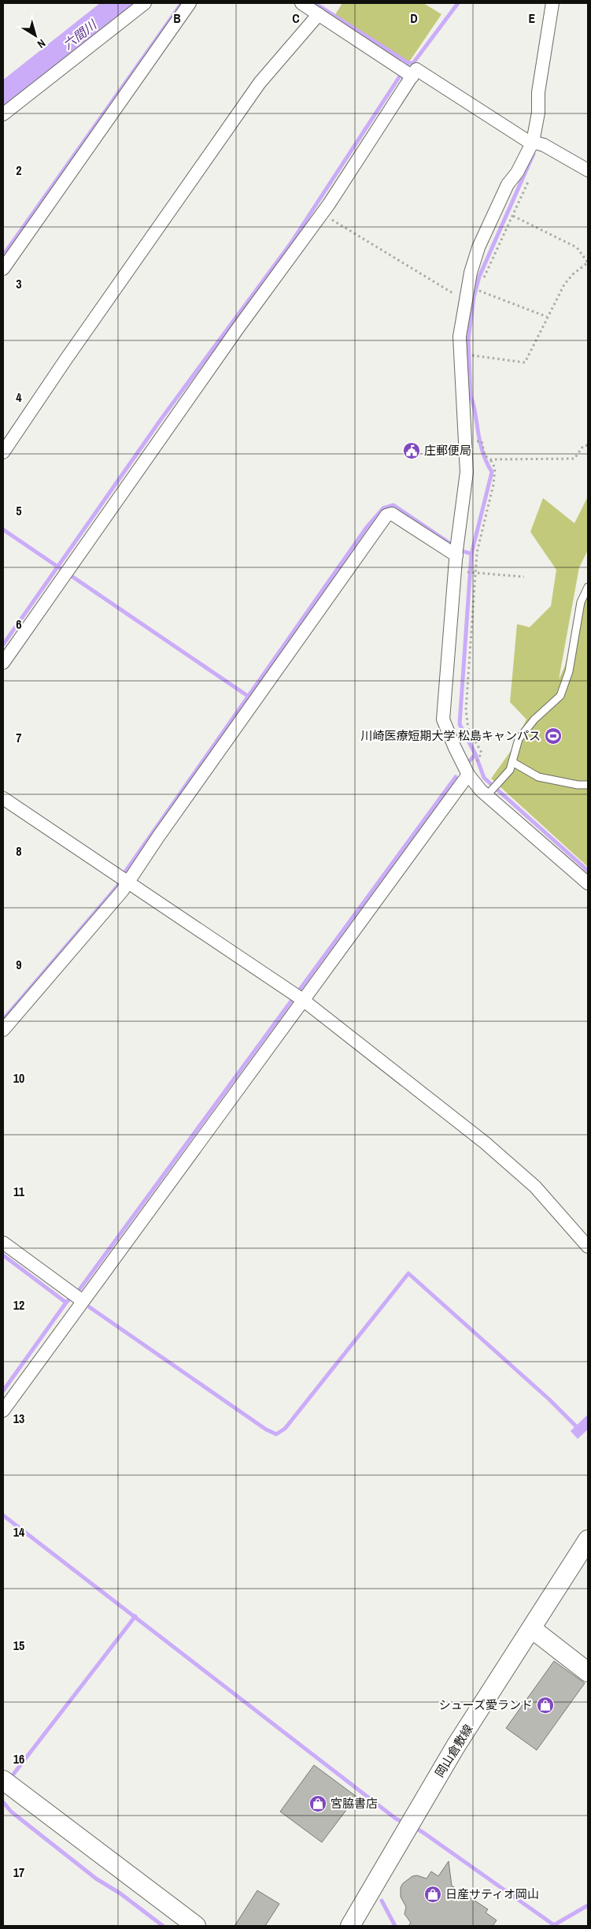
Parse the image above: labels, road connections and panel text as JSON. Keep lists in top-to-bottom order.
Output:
{
  "streets": {
    "main road": ["岡山倉敷線"]
  },
  "water": ["六間川"],
  "places": {
    "public building": ["庄郵便局"],
    "sports": ["川崎医療短期大学 松島キャンパス"],
    "shop": ["シューズ愛ランド", "宮脇書店", "日産サティオ岡山"]
  },
  "north": "bottom right",
  "grid": {
    "columns": [
      "B",
      "C",
      "D",
      "E"
    ],
    "rows": [
      "2",
      "3",
      "4",
      "5",
      "6",
      "7",
      "8",
      "9",
      "10",
      "11",
      "12",
      "13",
      "14",
      "15",
      "16",
      "17"
    ]
  }
}
